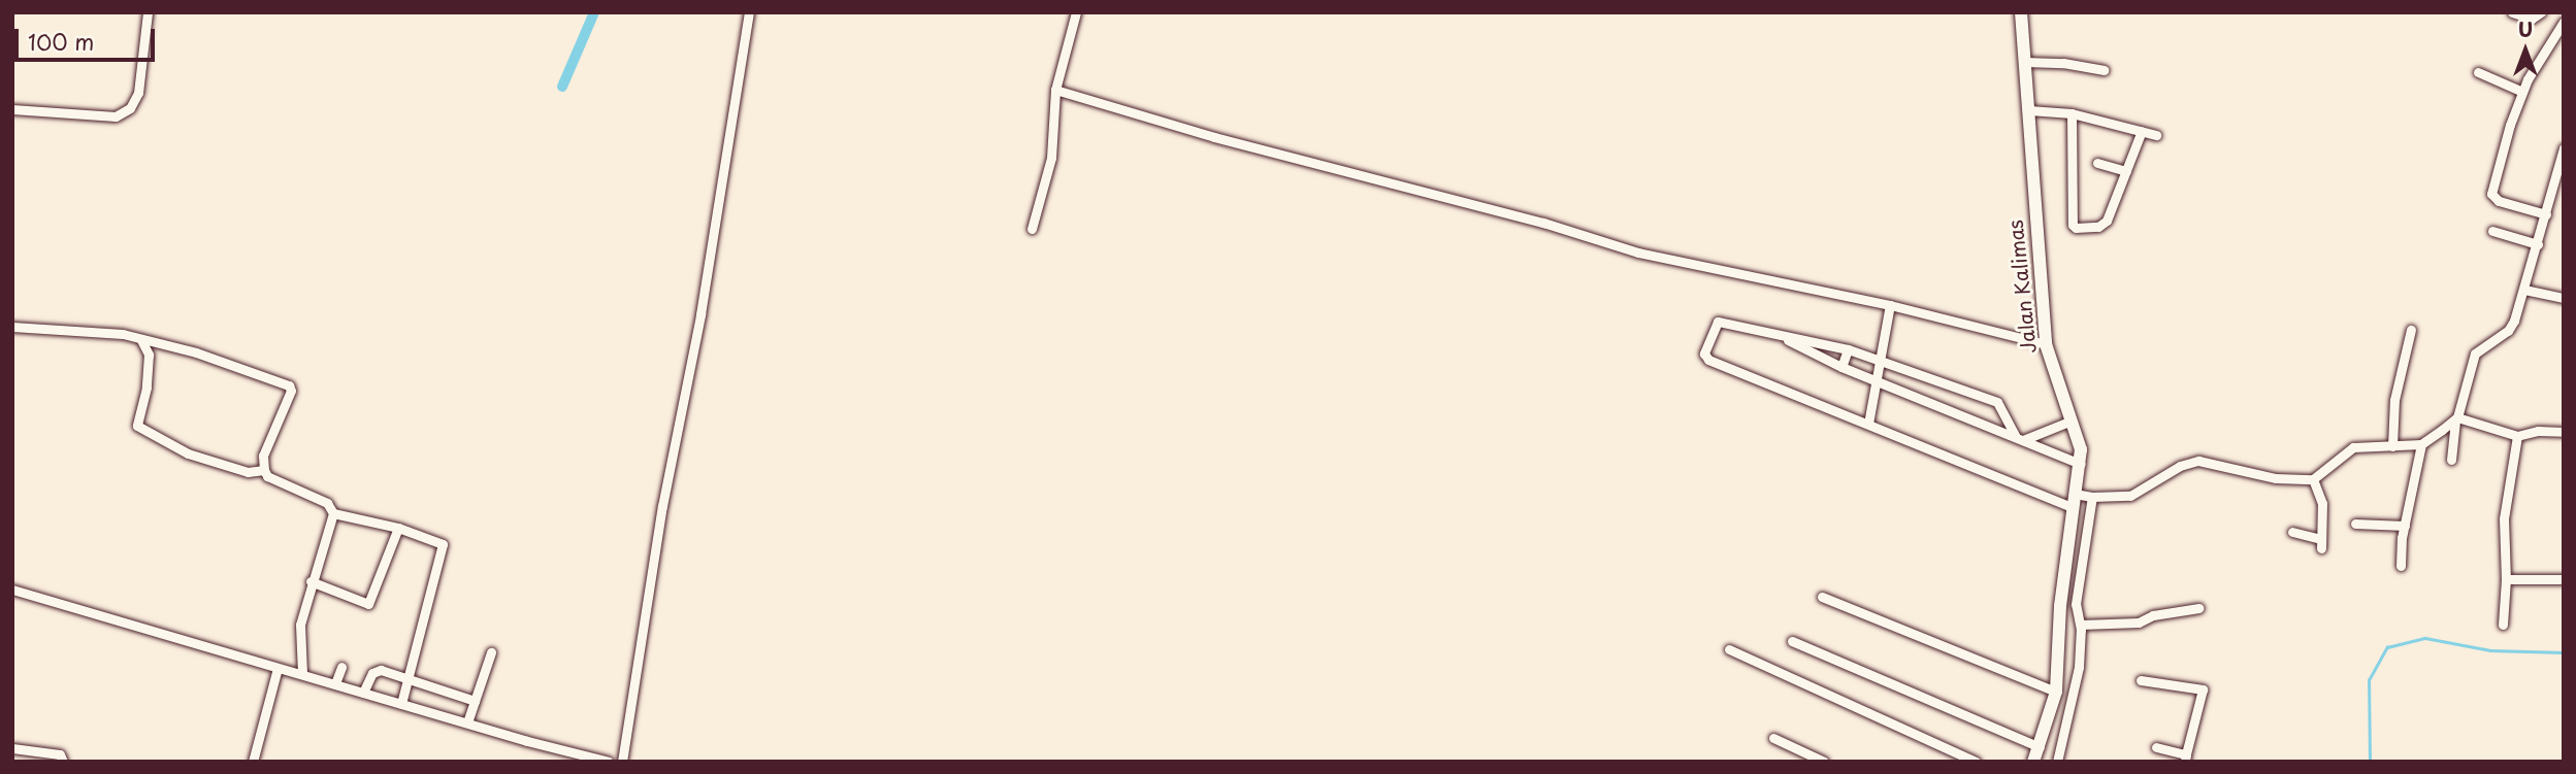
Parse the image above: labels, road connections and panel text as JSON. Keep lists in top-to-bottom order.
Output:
{
  "streets": {
    "street": ["Jalan Kalimas"]
  },
  "scale_bar": "100 m",
  "north": "top"
}
